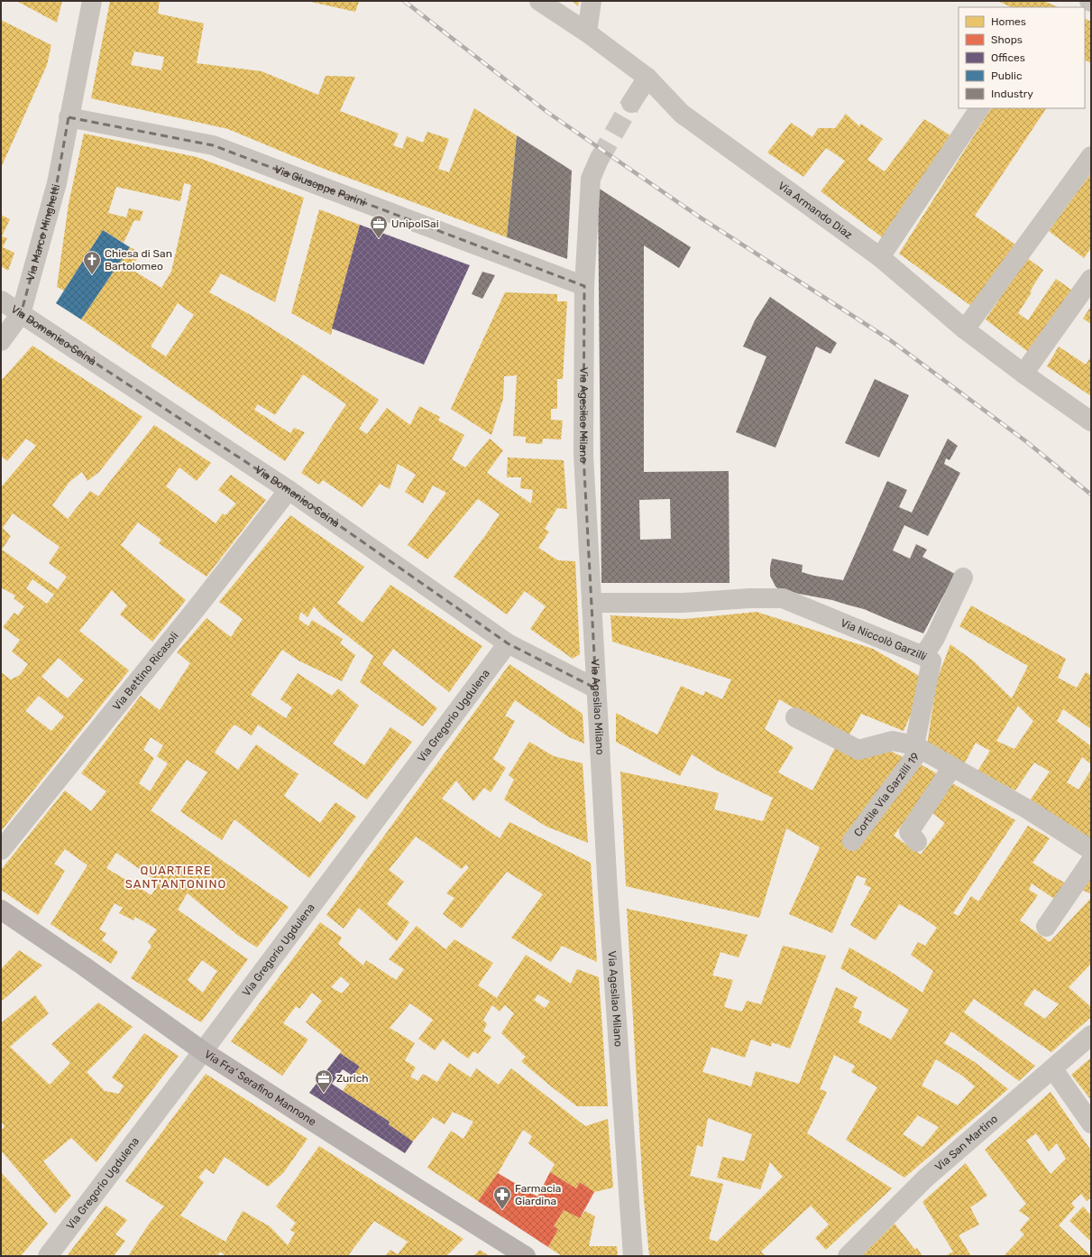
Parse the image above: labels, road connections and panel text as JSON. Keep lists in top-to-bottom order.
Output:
{
  "streets": {
    "main road": ["Via Fra' Serafino Mannone"],
    "street": [
      "Via Giuseppe Parini",
      "Via Armando Diaz",
      "Via Marco Minghetti",
      "Via Domenico Scinà",
      "Via Agesilao Milano",
      "Via Niccolò Garzilli",
      "Via Bettino Ricasoli",
      "Via Gregorio Ugdulena",
      "Cortile Via Garzilli 19",
      "Via San Martino"
    ]
  },
  "crossings": [
    ["Via Giuseppe Parini", "Via Marco Minghetti"],
    ["Via Giuseppe Parini", "Via Agesilao Milano"],
    ["Via Marco Minghetti", "Via Domenico Scinà"],
    ["Via Domenico Scinà", "Via Agesilao Milano"],
    ["Via Domenico Scinà", "Via Bettino Ricasoli"],
    ["Via Domenico Scinà", "Via Gregorio Ugdulena"],
    ["Via Agesilao Milano", "Via Niccolò Garzilli"],
    ["Via Niccolò Garzilli", "Cortile Via Garzilli 19"],
    ["Via Gregorio Ugdulena", "Via Fra' Serafino Mannone"]
  ],
  "districts": ["QUARTIERE SANT'ANTONINO"],
  "places": {
    "office": ["UnipolSai", "Zurich"],
    "church": ["Chiesa di San Bartolomeo"],
    "pharmacy": ["Farmacia Giardina"]
  },
  "legend": [
    "Homes",
    "Shops",
    "Offices",
    "Public",
    "Industry"
  ]
}
